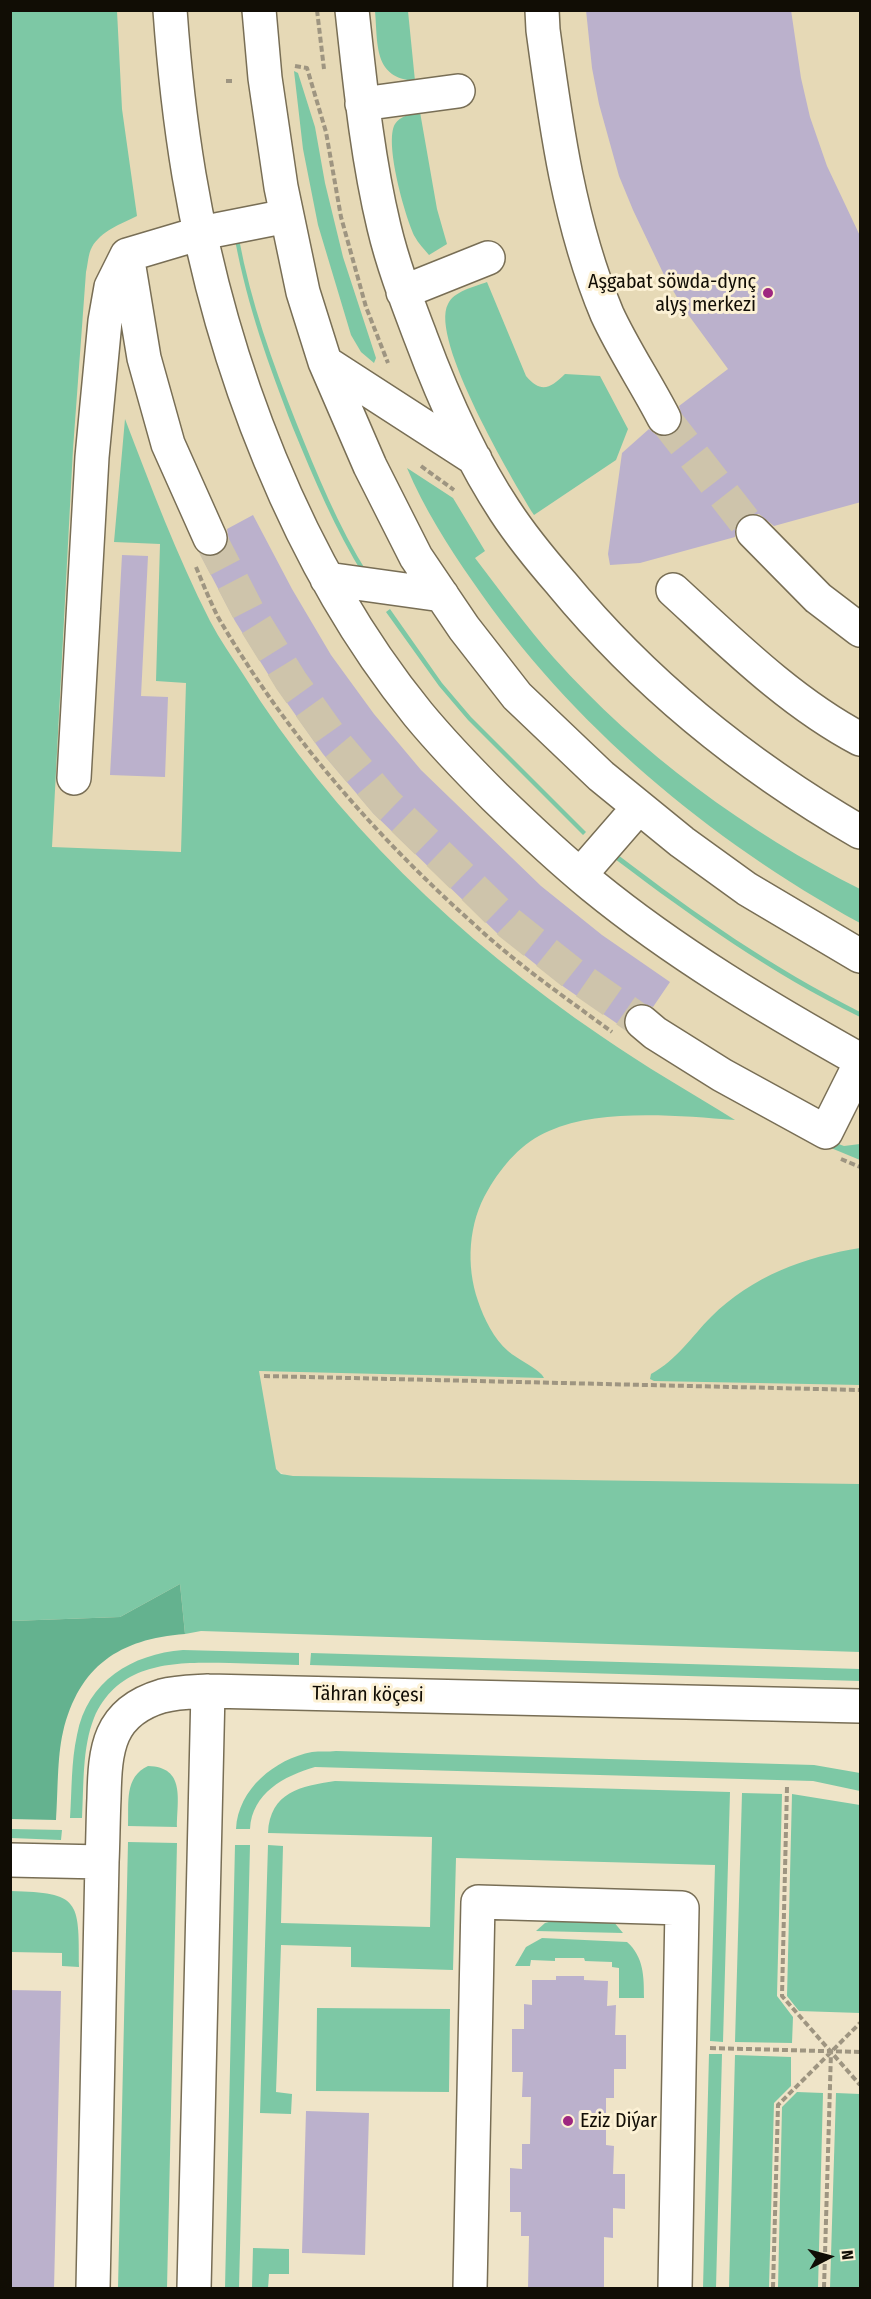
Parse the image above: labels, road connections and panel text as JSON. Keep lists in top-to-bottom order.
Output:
{
  "streets": {
    "street": ["Tähran köçesi"]
  },
  "places": ["Aşgabat söwda-dynç alyş merkezi", "Eziz Diýar"],
  "north": "right"
}
